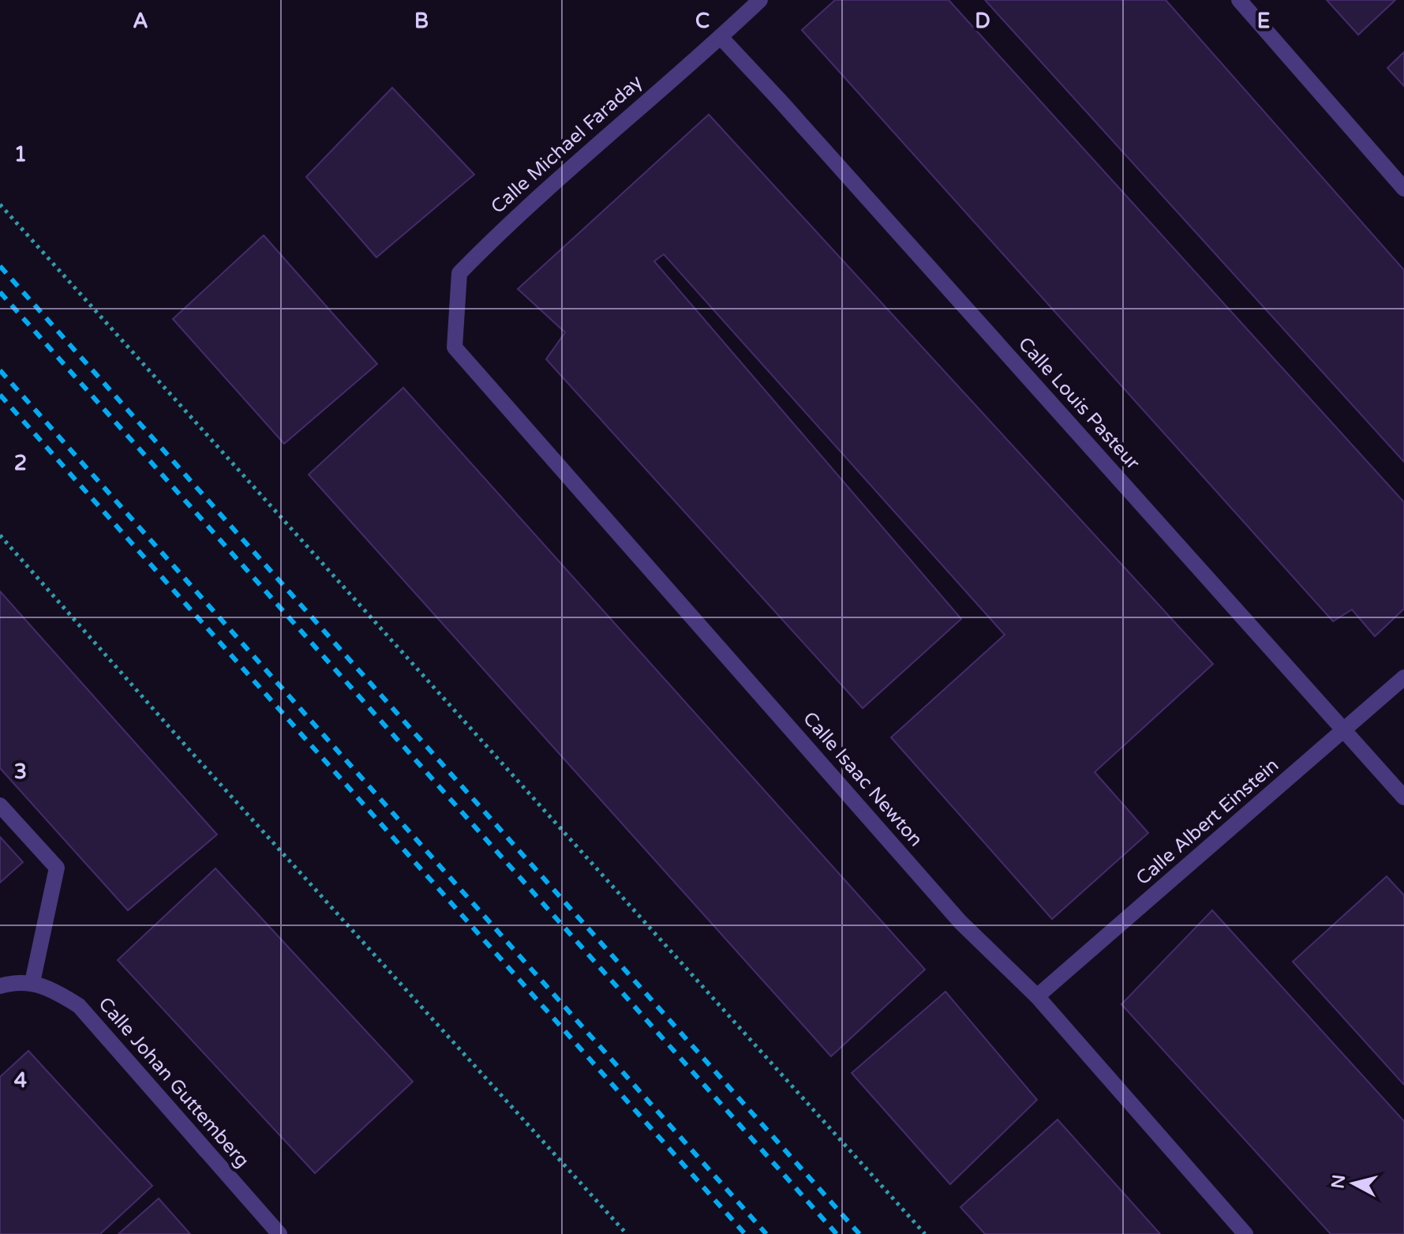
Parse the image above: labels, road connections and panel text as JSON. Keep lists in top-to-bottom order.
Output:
{
  "streets": {
    "street": [
      "Calle Michael Faraday",
      "Calle Louis Pasteur",
      "Calle Isaac Newton",
      "Calle Albert Einstein",
      "Calle Johan Guttemberg"
    ]
  },
  "crossings": [
    ["Calle Michael Faraday", "Calle Louis Pasteur"],
    ["Calle Michael Faraday", "Calle Isaac Newton"],
    ["Calle Louis Pasteur", "Calle Albert Einstein"],
    ["Calle Isaac Newton", "Calle Albert Einstein"]
  ],
  "north": "left",
  "grid": {
    "columns": [
      "A",
      "B",
      "C",
      "D",
      "E"
    ],
    "rows": [
      "1",
      "2",
      "3",
      "4"
    ]
  }
}
